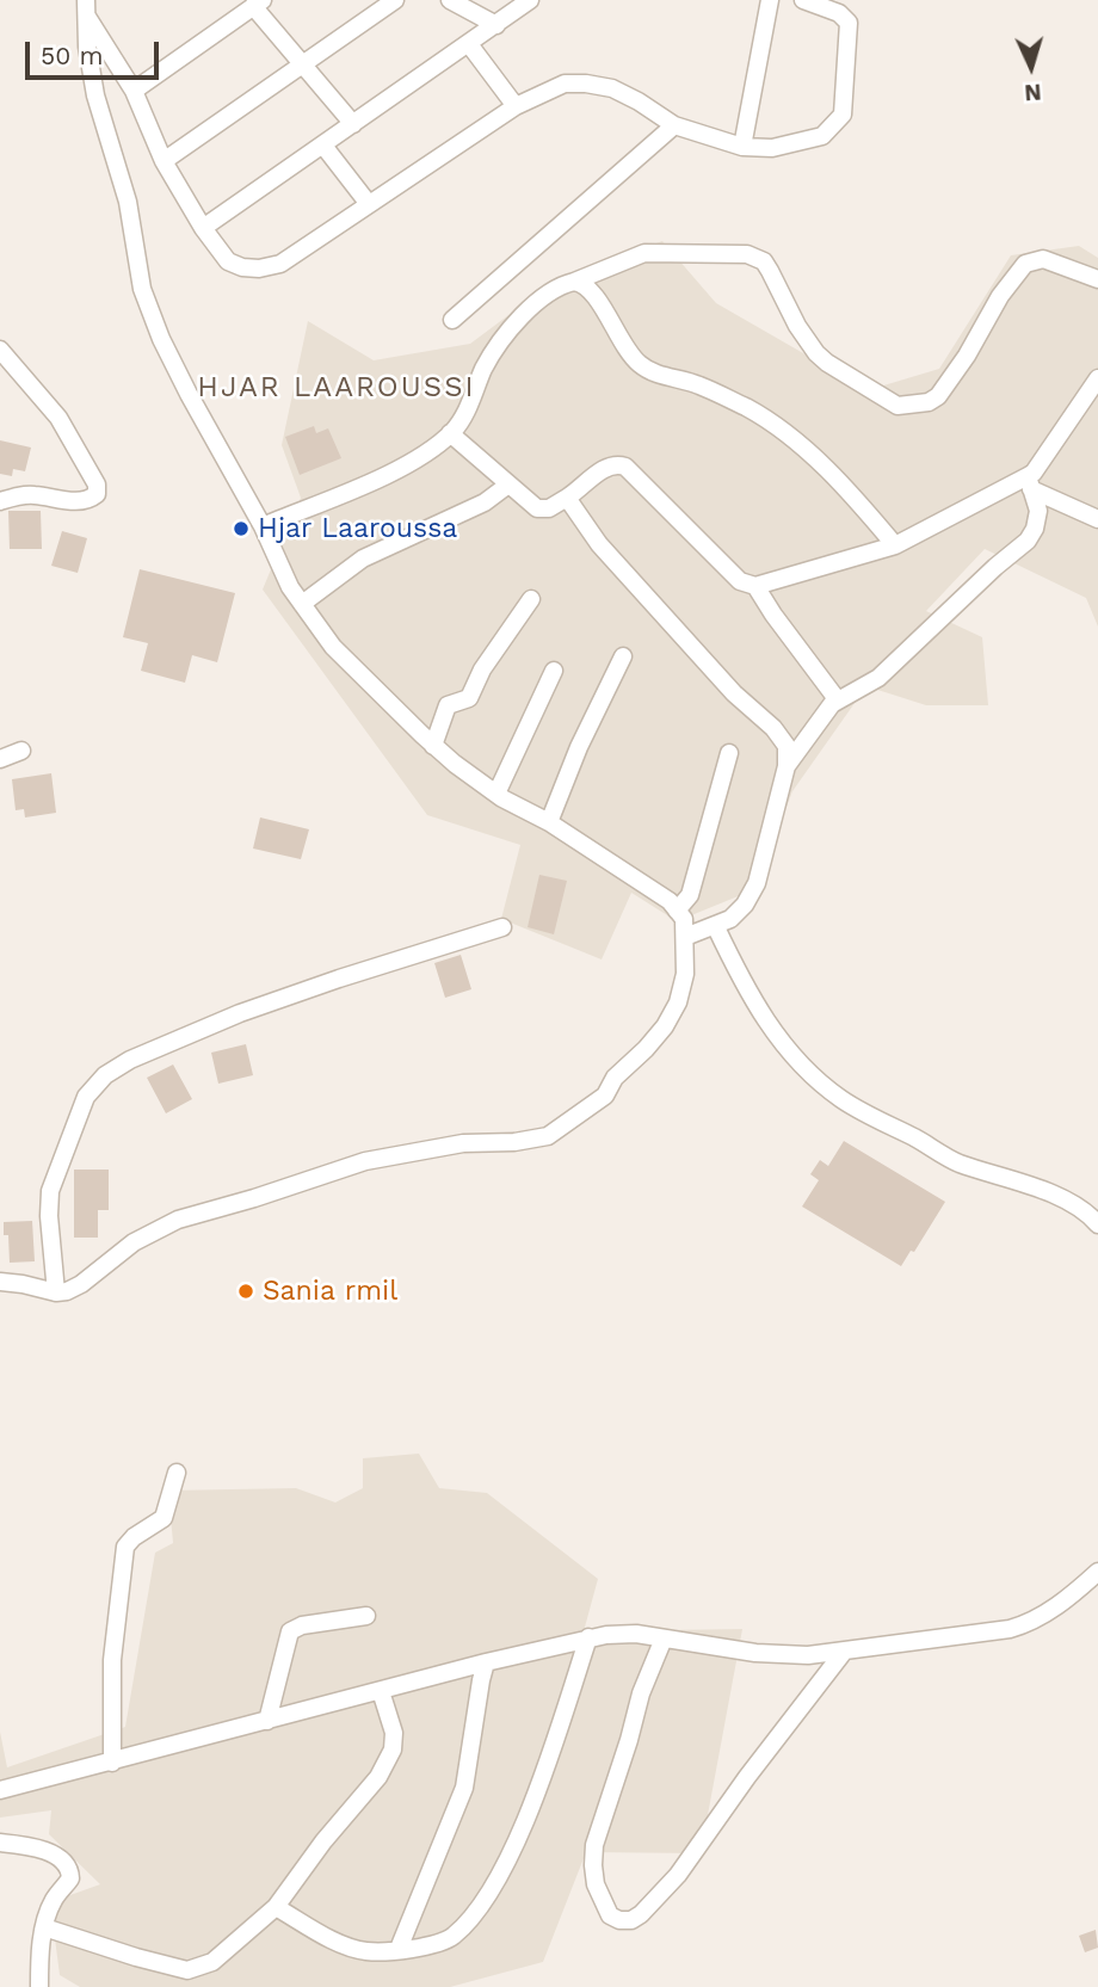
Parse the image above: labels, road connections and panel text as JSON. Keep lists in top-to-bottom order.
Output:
{
  "districts": ["HJAR LAAROUSSI"],
  "places": ["Hjar Laaroussa", "Sania rmil"],
  "scale_bar": "50 m",
  "north": "bottom"
}
